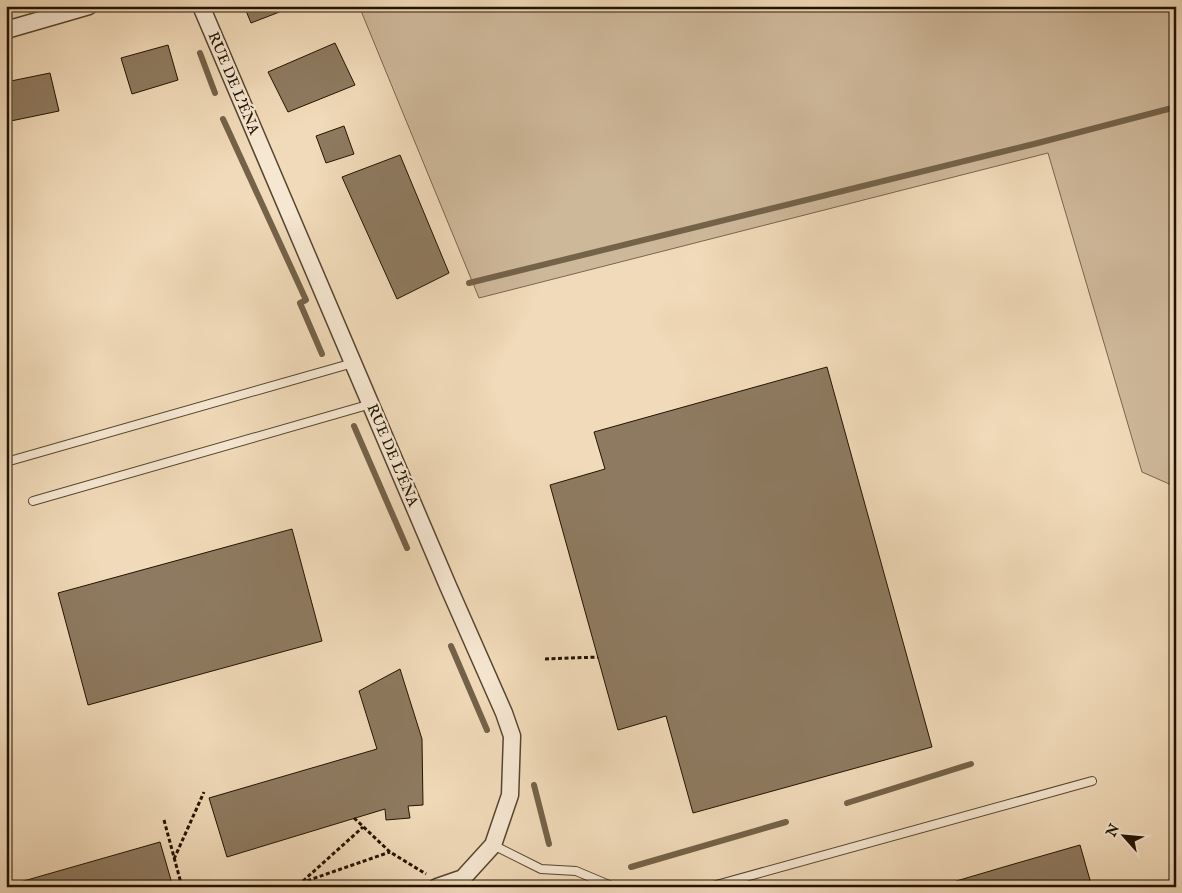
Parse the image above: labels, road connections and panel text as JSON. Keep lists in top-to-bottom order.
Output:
{
  "streets": {
    "street": ["RUE DE L'ÉNA"]
  },
  "north": "top left"
}
